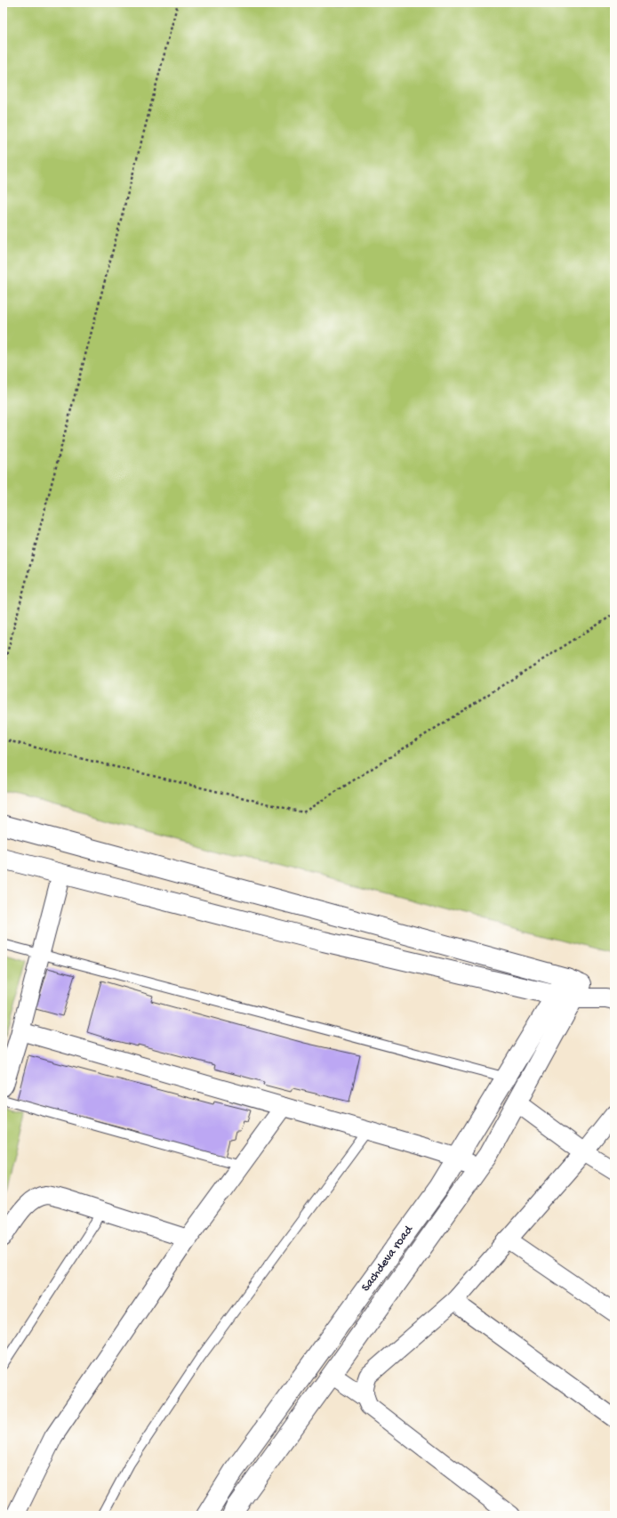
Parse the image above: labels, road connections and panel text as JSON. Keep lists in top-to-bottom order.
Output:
{
  "streets": {
    "street": ["Sachdeva road"]
  }
}
